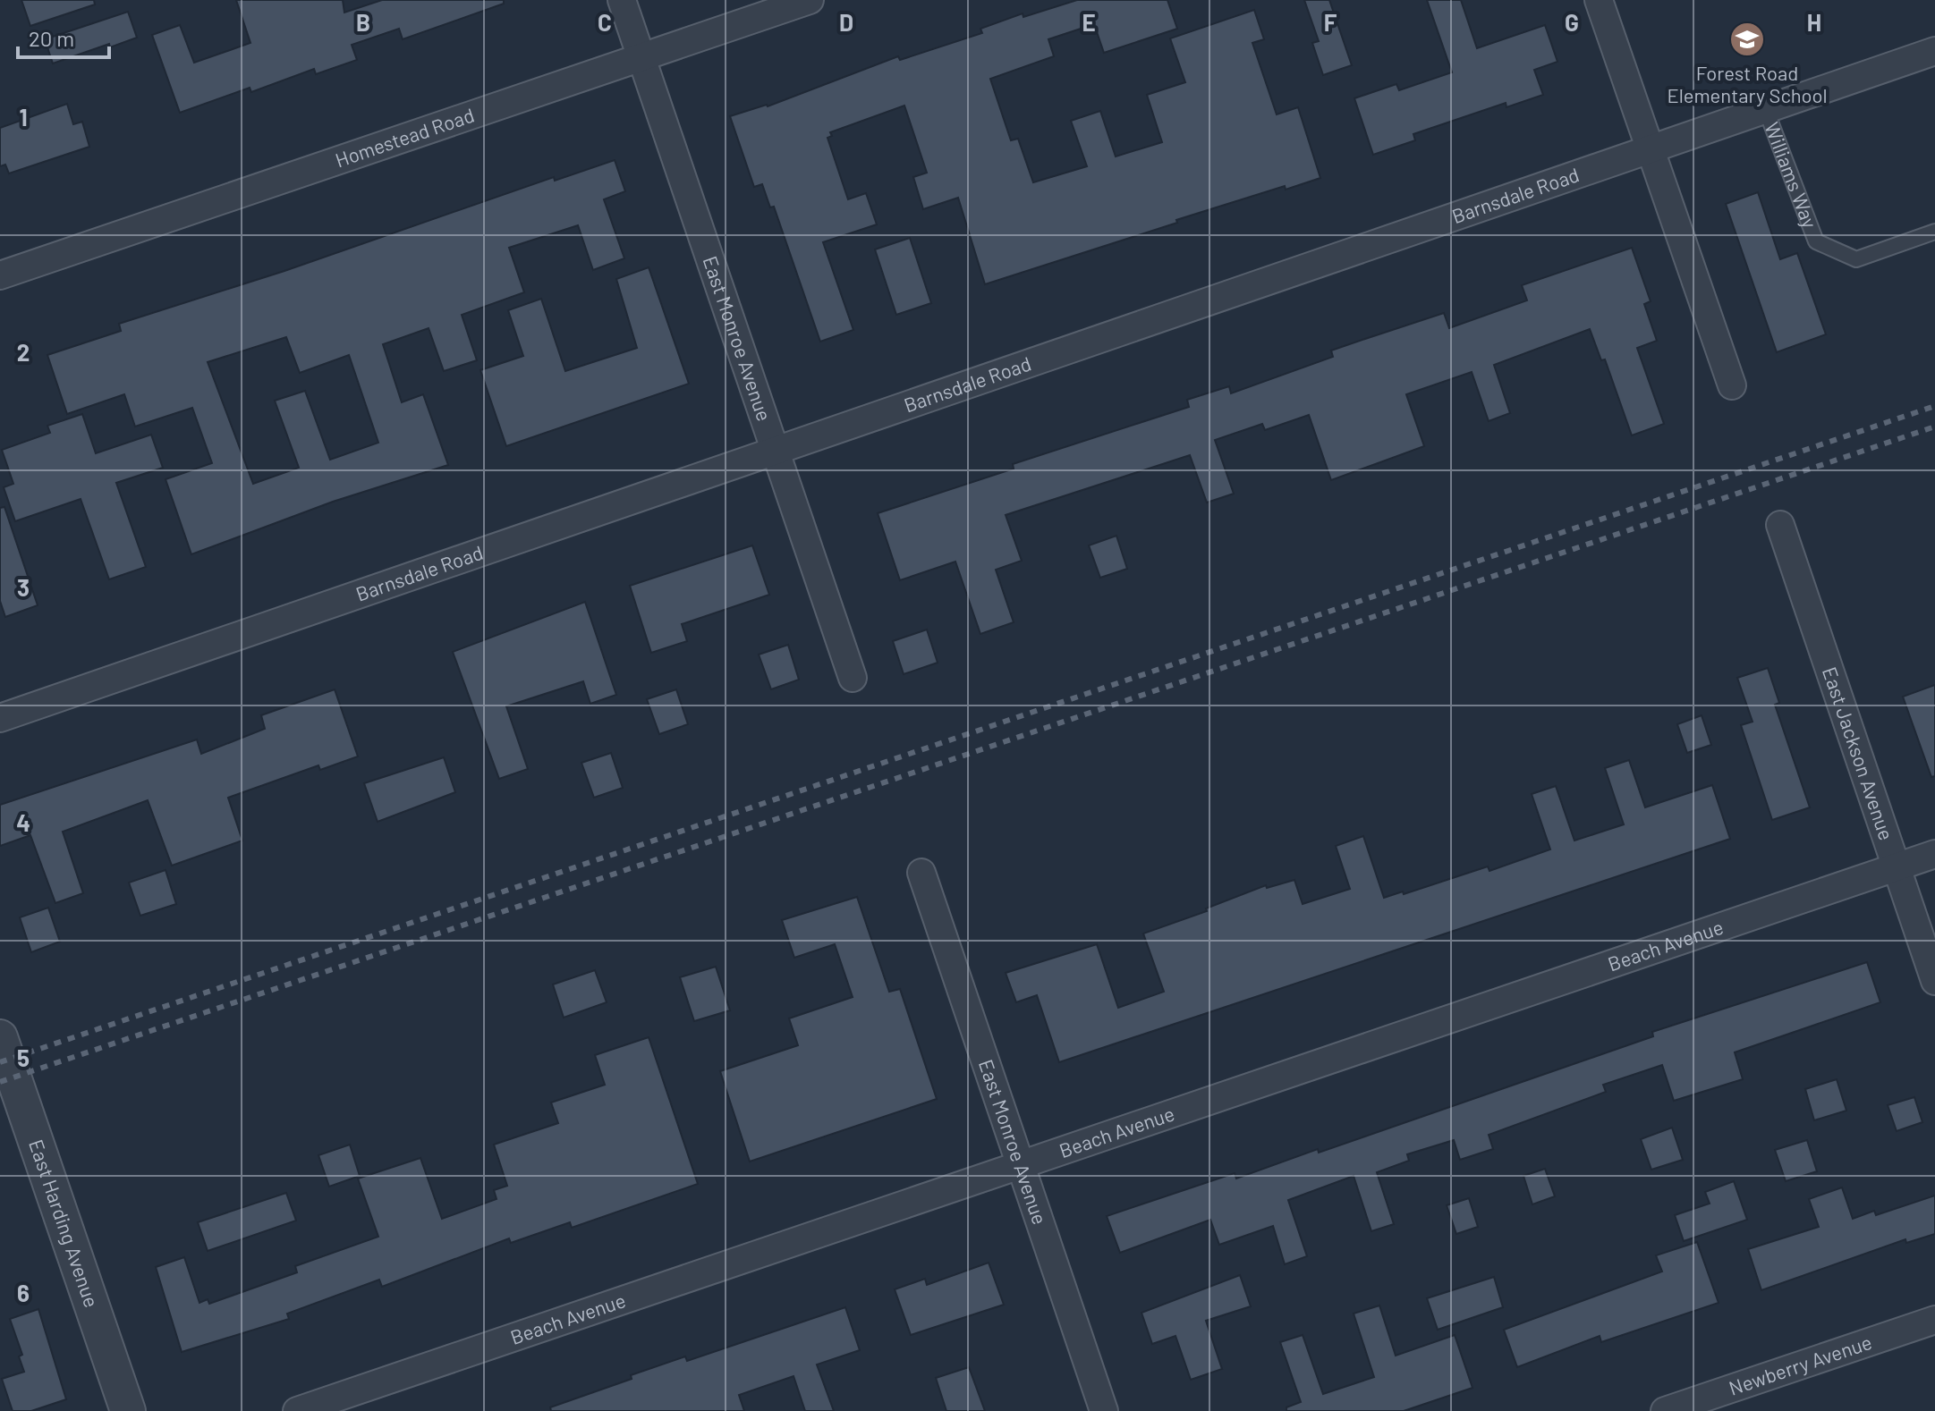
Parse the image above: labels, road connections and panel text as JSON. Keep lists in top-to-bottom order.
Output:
{
  "streets": {
    "street": [
      "Homestead Road",
      "Barnsdale Road",
      "East Monroe Avenue",
      "East Jackson Avenue",
      "Beach Avenue",
      "East Harding Avenue",
      "Newberry Avenue"
    ],
    "lane": ["Williams Way"]
  },
  "crossings": [
    ["Homestead Road", "East Monroe Avenue"],
    ["Williams Way", "Barnsdale Road"],
    ["Barnsdale Road", "East Monroe Avenue"],
    ["East Monroe Avenue", "Beach Avenue"],
    ["East Jackson Avenue", "Beach Avenue"]
  ],
  "places": {
    "school or university": ["Forest Road Elementary School"]
  },
  "scale_bar": "20 m",
  "grid": {
    "columns": [
      "B",
      "C",
      "D",
      "E",
      "F",
      "G",
      "H"
    ],
    "rows": [
      "1",
      "2",
      "3",
      "4",
      "5",
      "6"
    ]
  }
}
